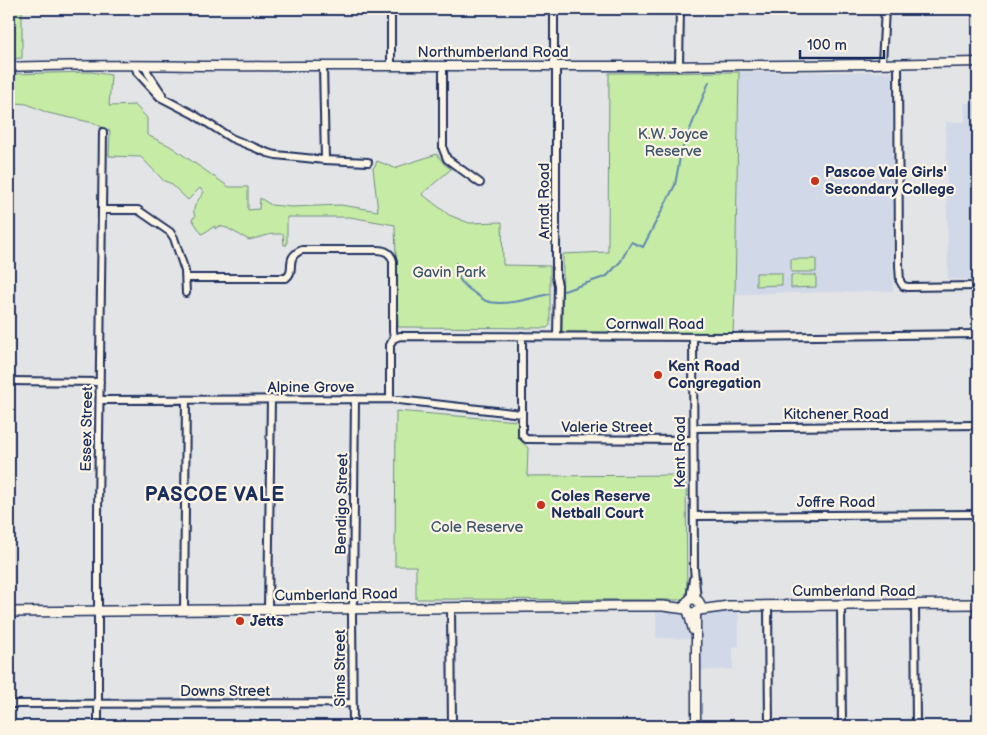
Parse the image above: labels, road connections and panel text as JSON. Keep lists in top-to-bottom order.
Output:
{
  "streets": {
    "main road": ["Cumberland Road"],
    "street": [
      "Northumberland Road",
      "Arndt Road",
      "Cornwall Road",
      "Alpine Grove",
      "Kitchener Road",
      "Valerie Street",
      "Essex Street",
      "Kent Road",
      "Joffre Road",
      "Bendigo Street",
      "Sims Street",
      "Downs Street"
    ]
  },
  "crossings": [
    ["Northumberland Road", "Arndt Road"],
    ["Arndt Road", "Cornwall Road"],
    ["Cornwall Road", "Kent Road"],
    ["Alpine Grove", "Valerie Street"],
    ["Alpine Grove", "Essex Street"],
    ["Alpine Grove", "Bendigo Street"],
    ["Kitchener Road", "Kent Road"],
    ["Valerie Street", "Kent Road"],
    ["Essex Street", "Cumberland Road"],
    ["Essex Street", "Downs Street"],
    ["Kent Road", "Joffre Road"],
    ["Kent Road", "Cumberland Road"],
    ["Bendigo Street", "Cumberland Road"],
    ["Bendigo Street", "Sims Street"],
    ["Cumberland Road", "Sims Street"],
    ["Sims Street", "Downs Street"]
  ],
  "districts": ["PASCOE VALE"],
  "parks": ["K.W. Joyce Reserve", "Gavin Park", "Cole Reserve"],
  "places": [
    "Pascoe Vale Girls' Secondary College",
    "Kent Road Congregation",
    "Coles Reserve Netball Court",
    "Jetts"
  ],
  "scale_bar": "100 m"
}
